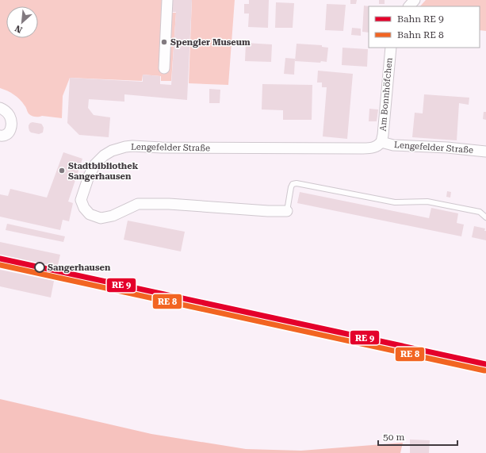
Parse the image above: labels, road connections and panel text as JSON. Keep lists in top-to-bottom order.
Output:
{
  "streets": {
    "street": ["Am Bonnhöfchen", "Lengefelder Straße"]
  },
  "crossings": [
    ["Am Bonnhöfchen", "Lengefelder Straße"]
  ],
  "places": ["Spengler Museum", "Stadtbibliothek Sangerhausen", "Sangerhausen"],
  "legend": ["Bahn RE 9", "Bahn RE 8"],
  "scale_bar": "50 m",
  "north": "bottom left"
}
